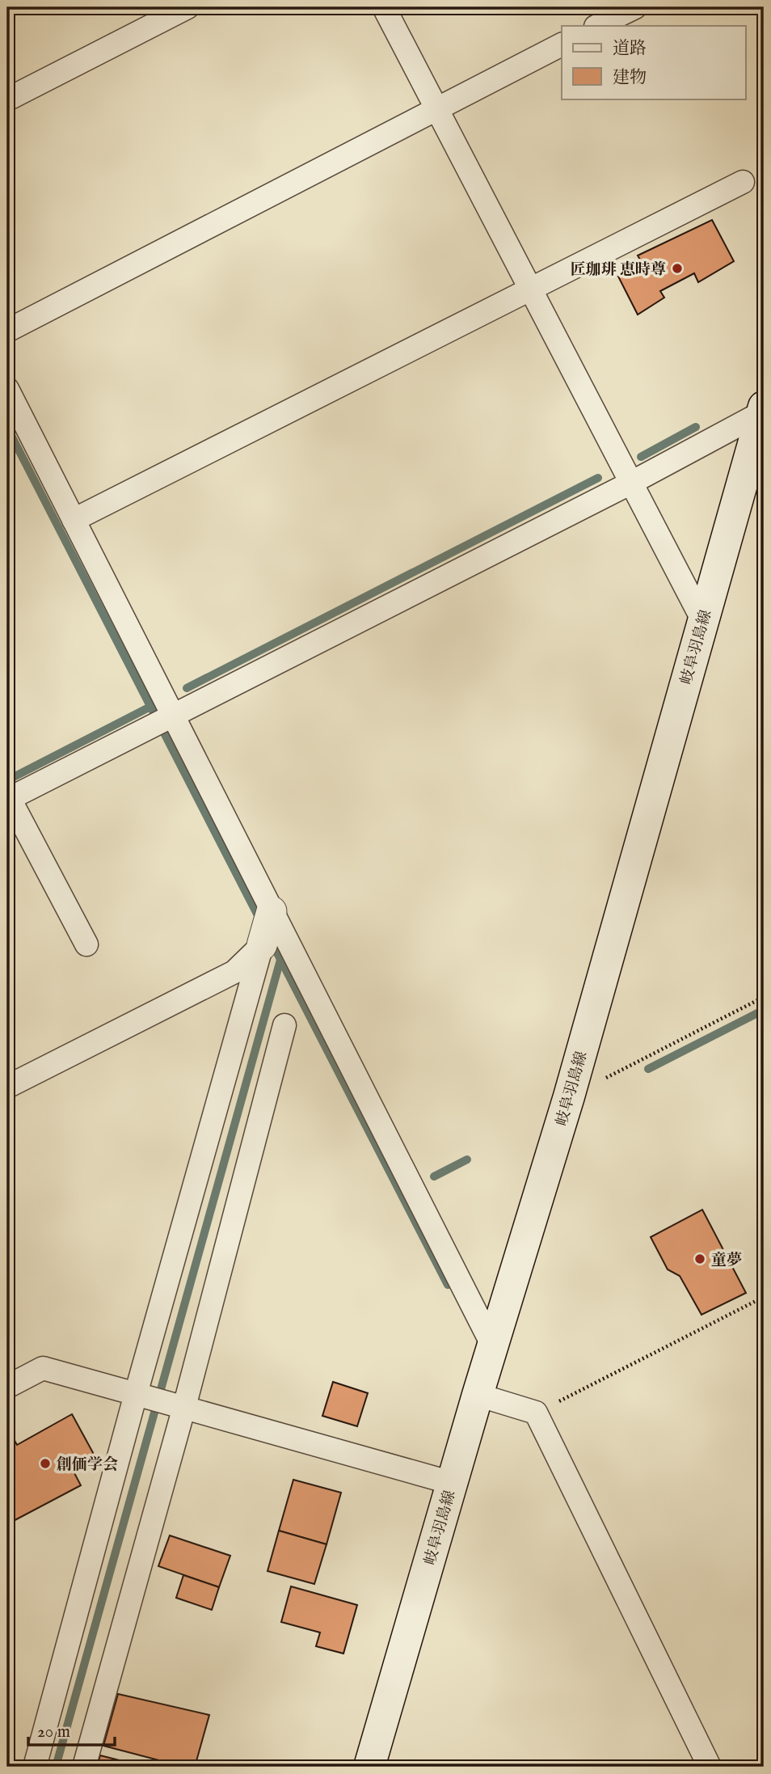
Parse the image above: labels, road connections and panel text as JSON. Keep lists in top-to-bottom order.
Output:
{
  "streets": {
    "main road": ["岐阜羽島線"]
  },
  "places": ["匠珈琲 恵時尊", "童夢", "創価学会"],
  "legend": ["道路", "建物"],
  "scale_bar": "20 m"
}
